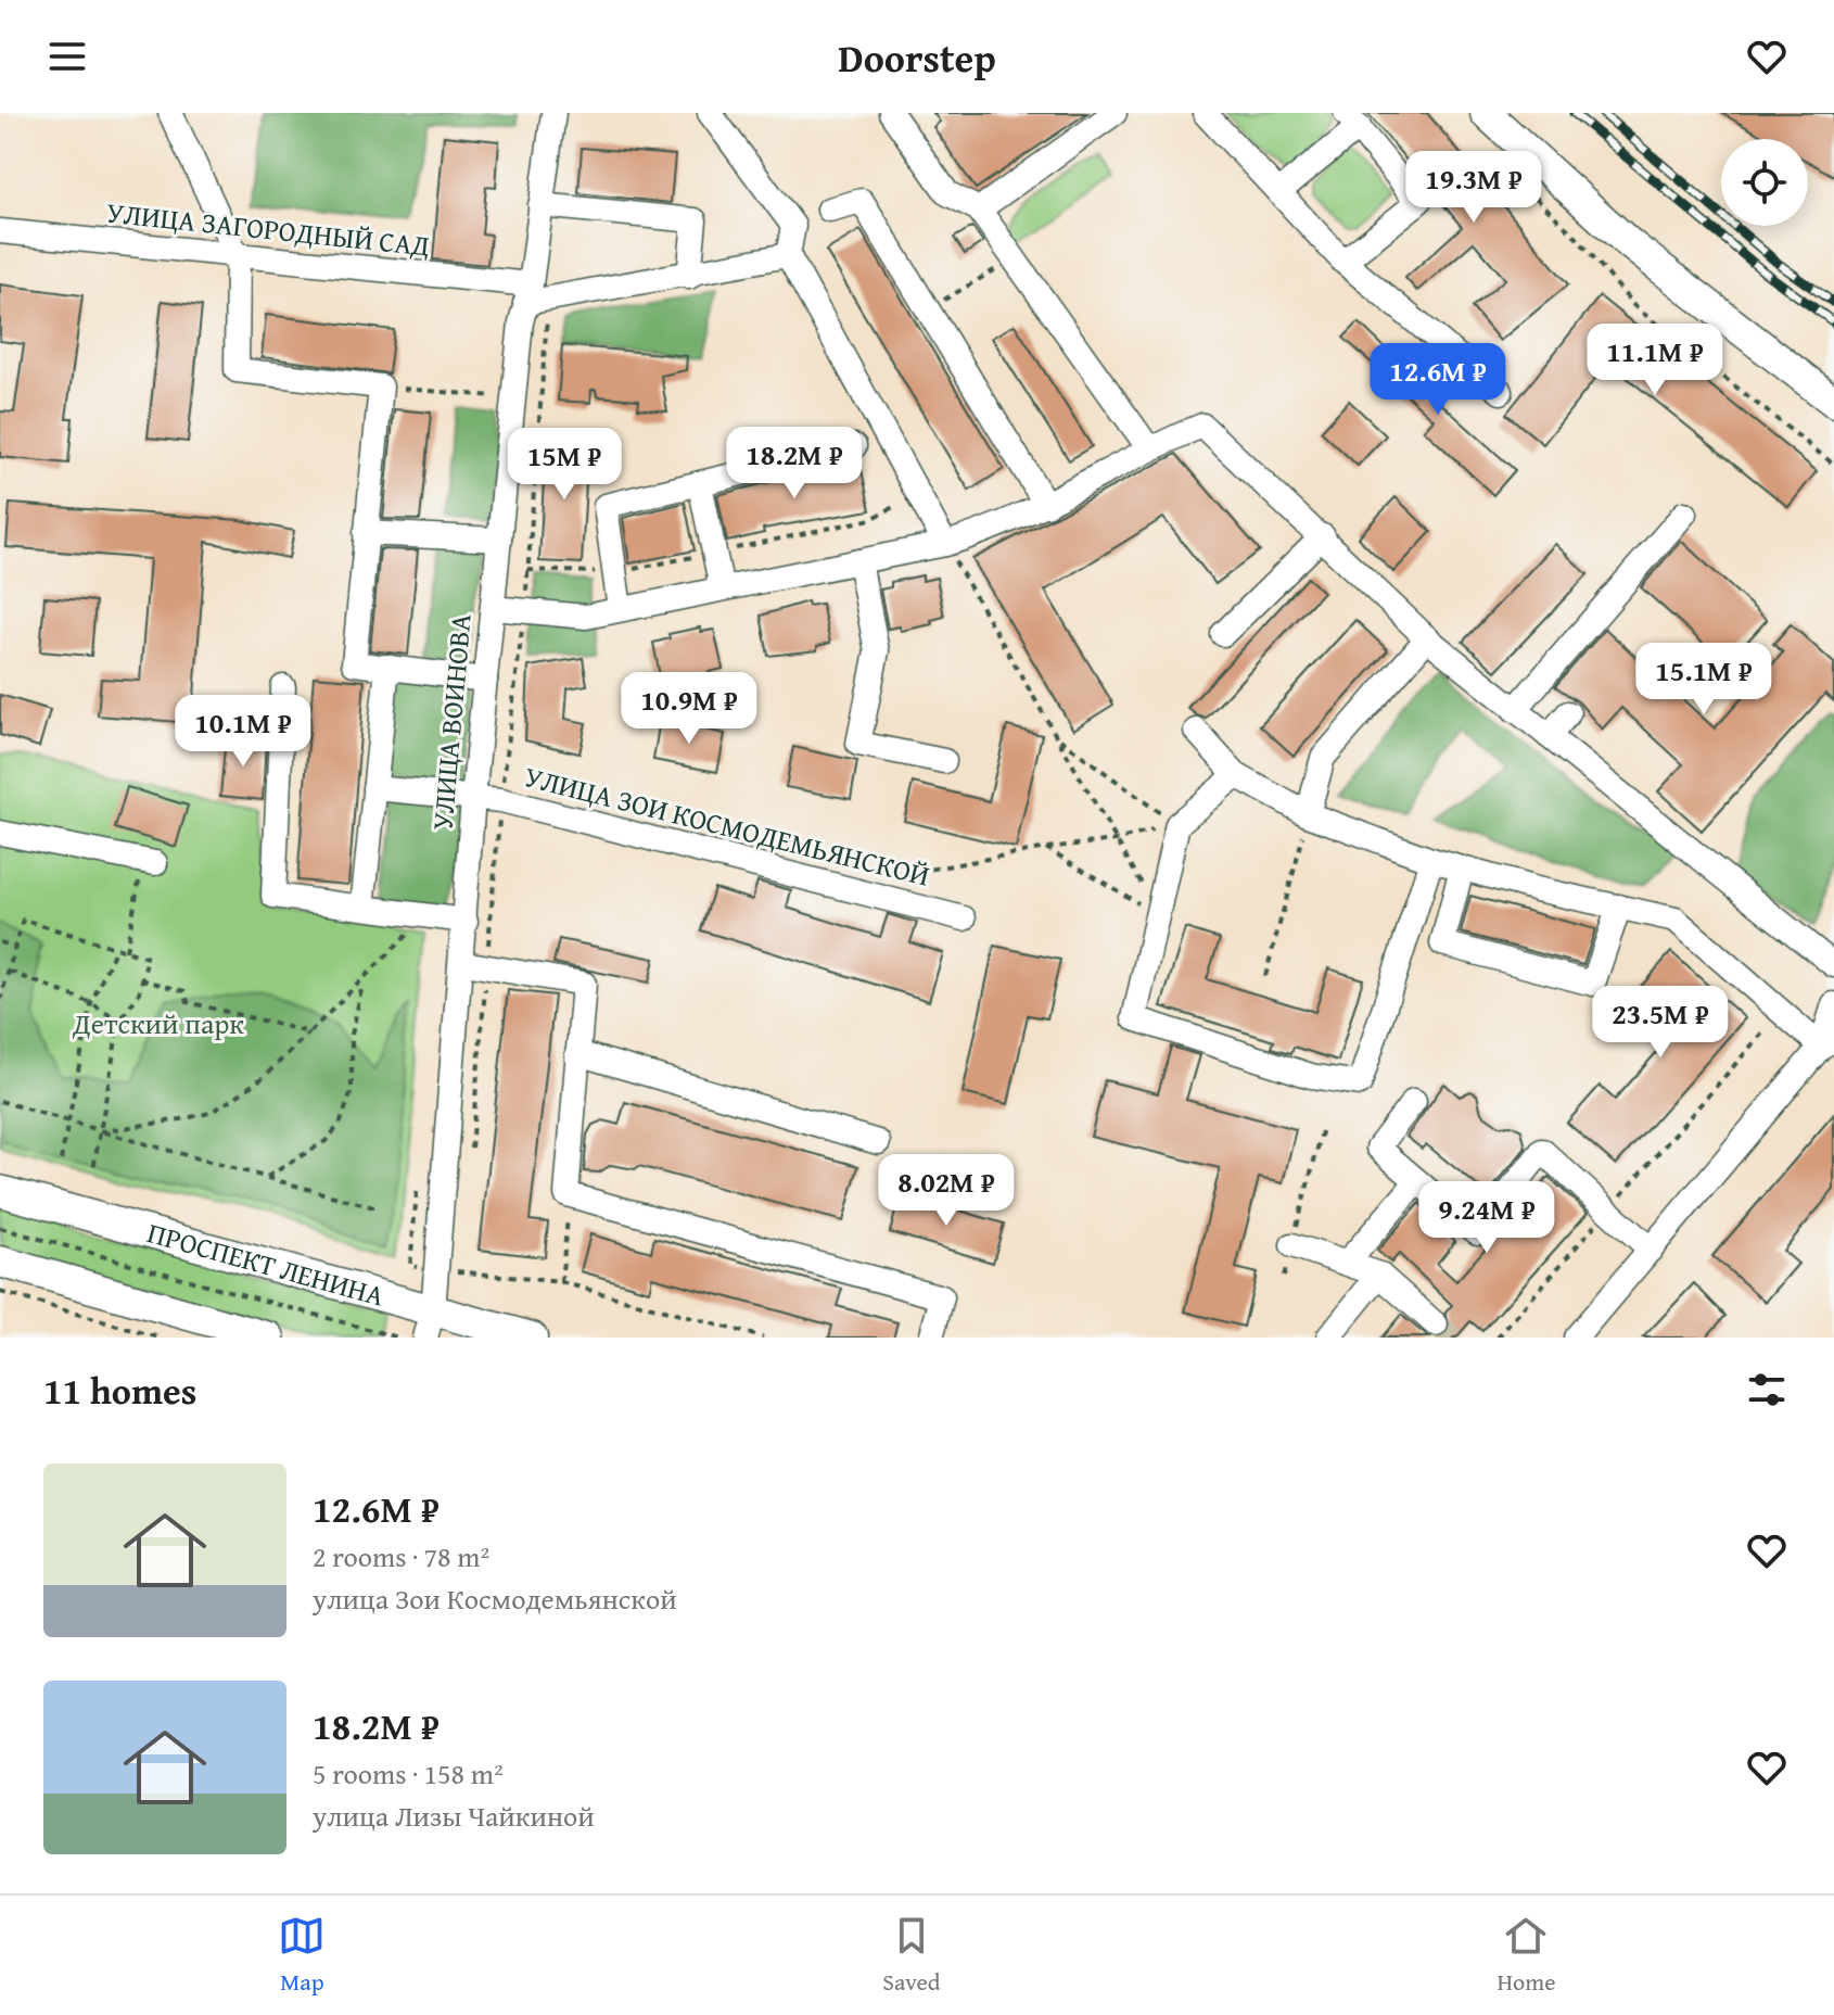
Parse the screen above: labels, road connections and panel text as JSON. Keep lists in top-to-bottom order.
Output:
{
  "streets": {
    "main road": ["ПРОСПЕКТ ЛЕНИНА"],
    "street": ["УЛИЦА ЗАГОРОДНЫЙ САД", "УЛИЦА ВОИНОВА", "УЛИЦА ЗОИ КОСМОДЕМЬЯНСКОЙ"]
  },
  "crossings": [
    ["УЛИЦА ЗАГОРОДНЫЙ САД", "УЛИЦА ВОИНОВА"],
    ["УЛИЦА ВОИНОВА", "УЛИЦА ЗОИ КОСМОДЕМЬЯНСКОЙ"],
    ["УЛИЦА ВОИНОВА", "ПРОСПЕКТ ЛЕНИНА"]
  ],
  "parks": ["Детский парк"],
  "page": {
    "header": "Doorstep",
    "price": [
      "19.3M ₽",
      "11.1M ₽",
      "12.6M ₽",
      "18.2M ₽",
      "15M ₽",
      "15.1M ₽",
      "10.9M ₽",
      "10.1M ₽",
      "23.5M ₽",
      "8.02M ₽",
      "9.24M ₽"
    ],
    "heading": "11 homes",
    "list": [
      {
        "name": "12.6M ₽",
        "note": "2 rooms · 78 m² · улица Зои Космодемьянской"
      },
      {
        "name": "18.2M ₽",
        "note": "5 rooms · 158 m² · улица Лизы Чайкиной"
      }
    ],
    "tabs": ["Map", "Saved", "Home"]
  }
}
